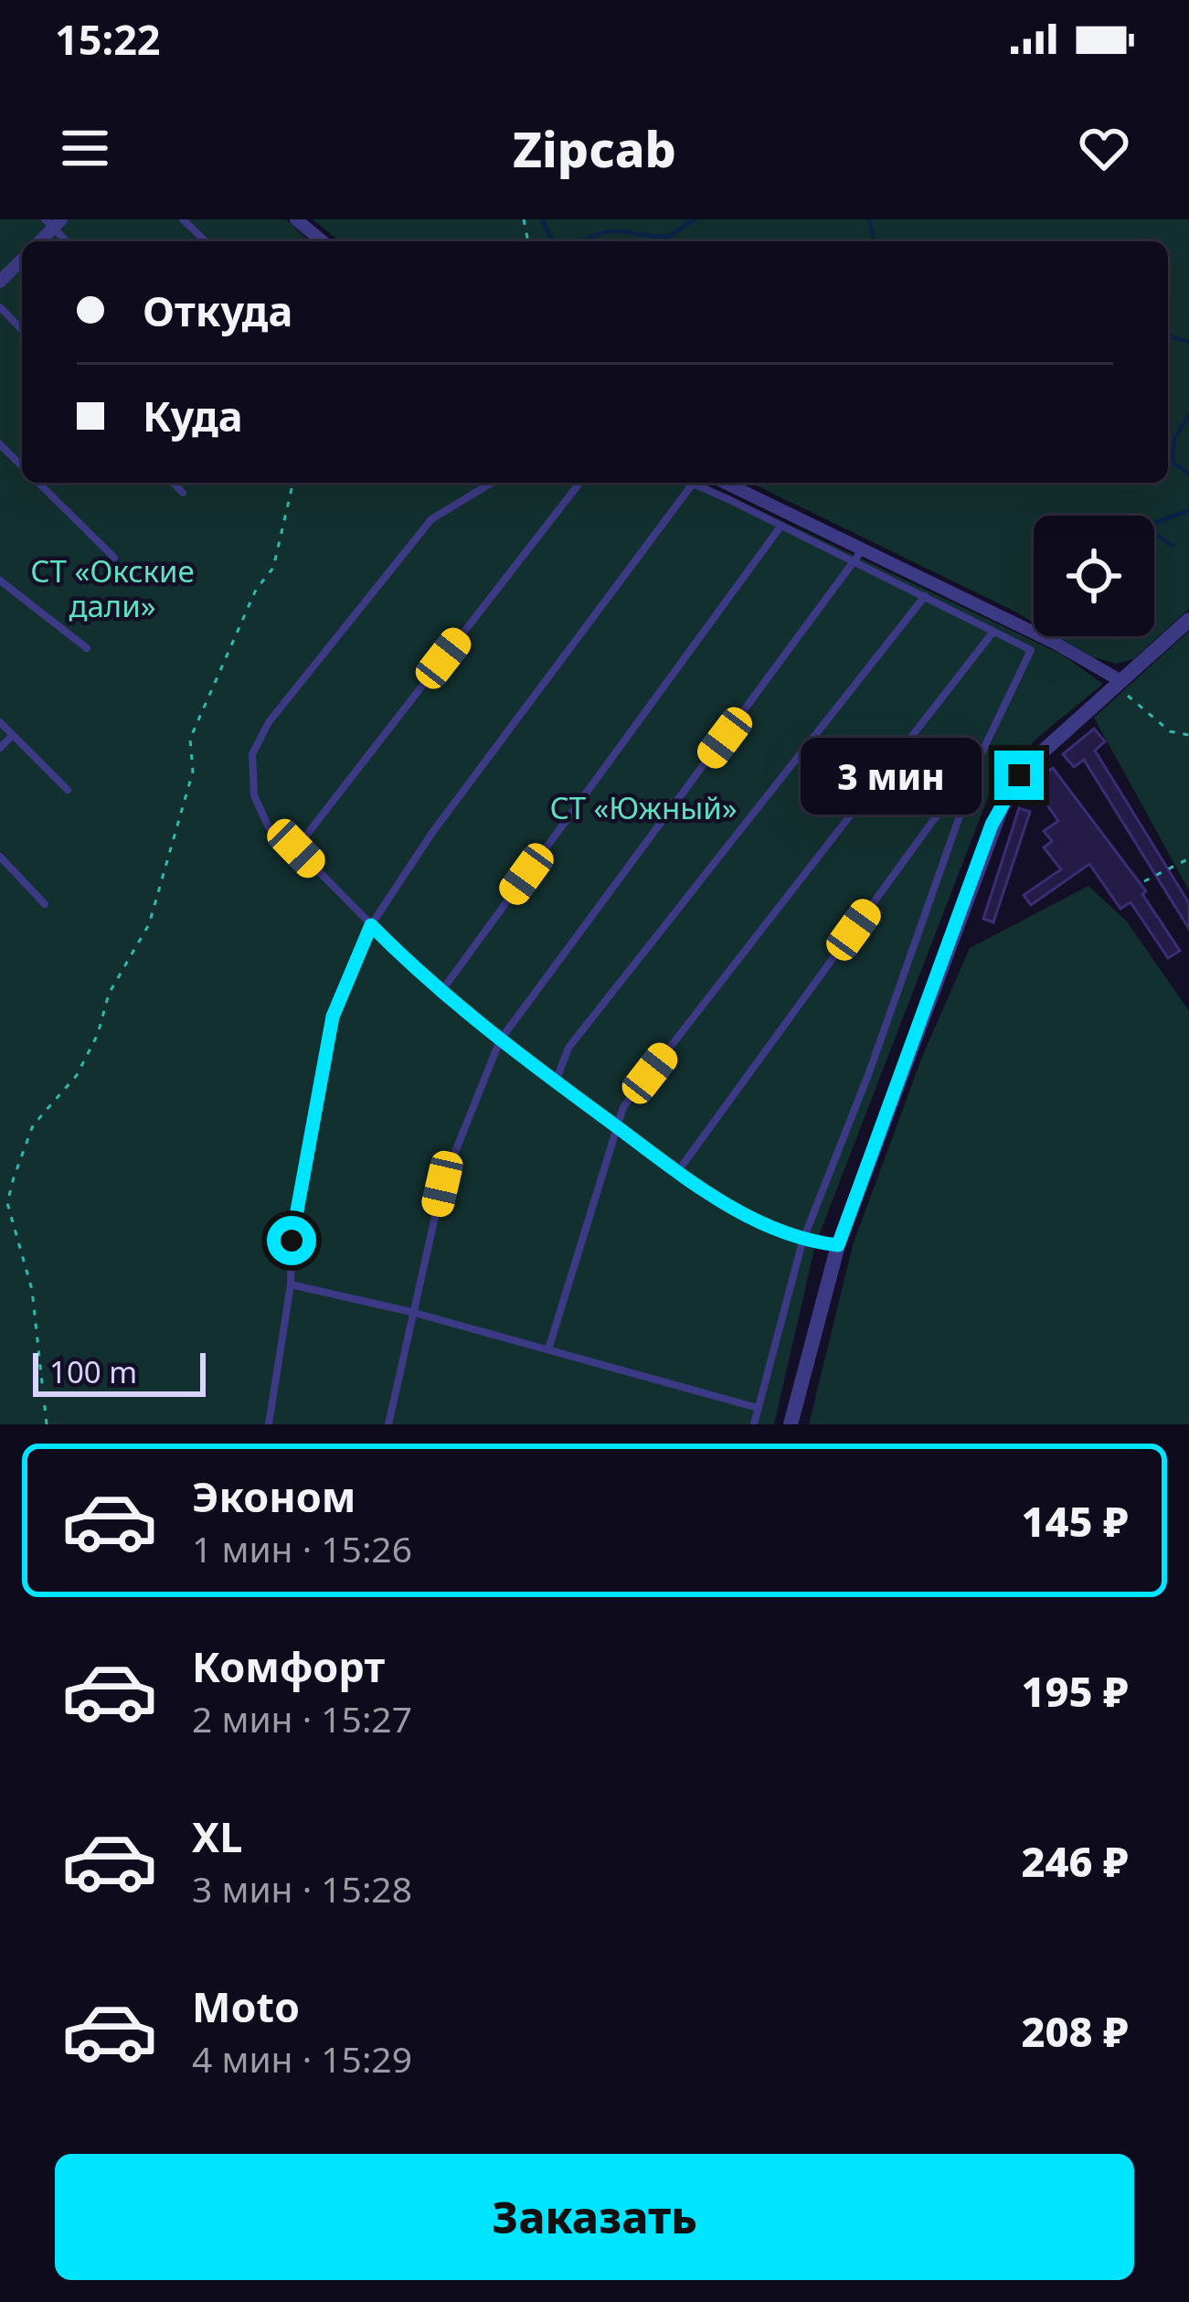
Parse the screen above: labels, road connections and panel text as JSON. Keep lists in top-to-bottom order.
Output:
{
  "parks": ["СТ «Окские дали»", "СТ «Южный»"],
  "scale_bar": "100 m",
  "page": {
    "status": "15:22",
    "header": "Zipcab",
    "banner": ["Откуда", "Куда"],
    "bubble": "3 мин",
    "scale": "100 m",
    "list": [
      {
        "name": "Эконом",
        "note": "1 мин · 15:26",
        "value": "145 ₽"
      },
      {
        "name": "Комфорт",
        "note": "2 мин · 15:27",
        "value": "195 ₽"
      },
      {
        "name": "XL",
        "note": "3 мин · 15:28",
        "value": "246 ₽"
      },
      {
        "name": "Moto",
        "note": "4 мин · 15:29",
        "value": "208 ₽"
      }
    ],
    "buttons": "Заказать"
  }
}
